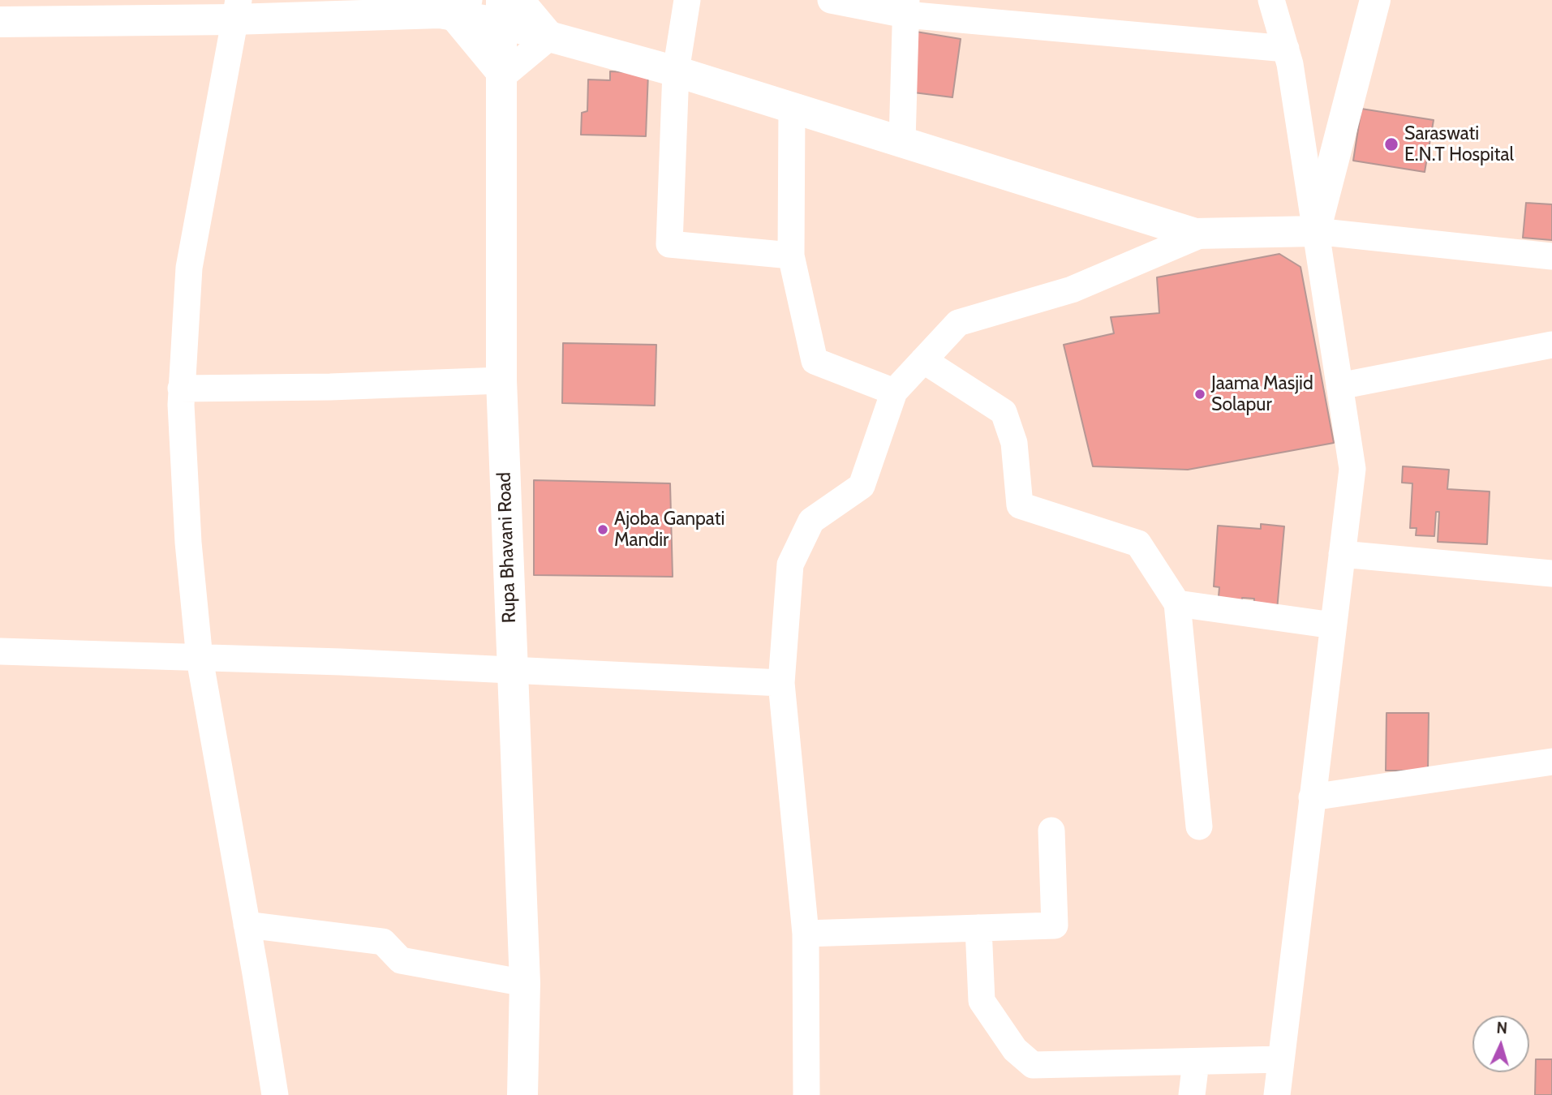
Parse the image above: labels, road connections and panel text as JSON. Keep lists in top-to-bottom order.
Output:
{
  "streets": {
    "street": ["Rupa Bhavani Road"]
  },
  "places": ["Saraswati E.N.T Hospital", "Jaama Masjid Solapur", "Ajoba Ganpati Mandir"],
  "north": "top"
}
